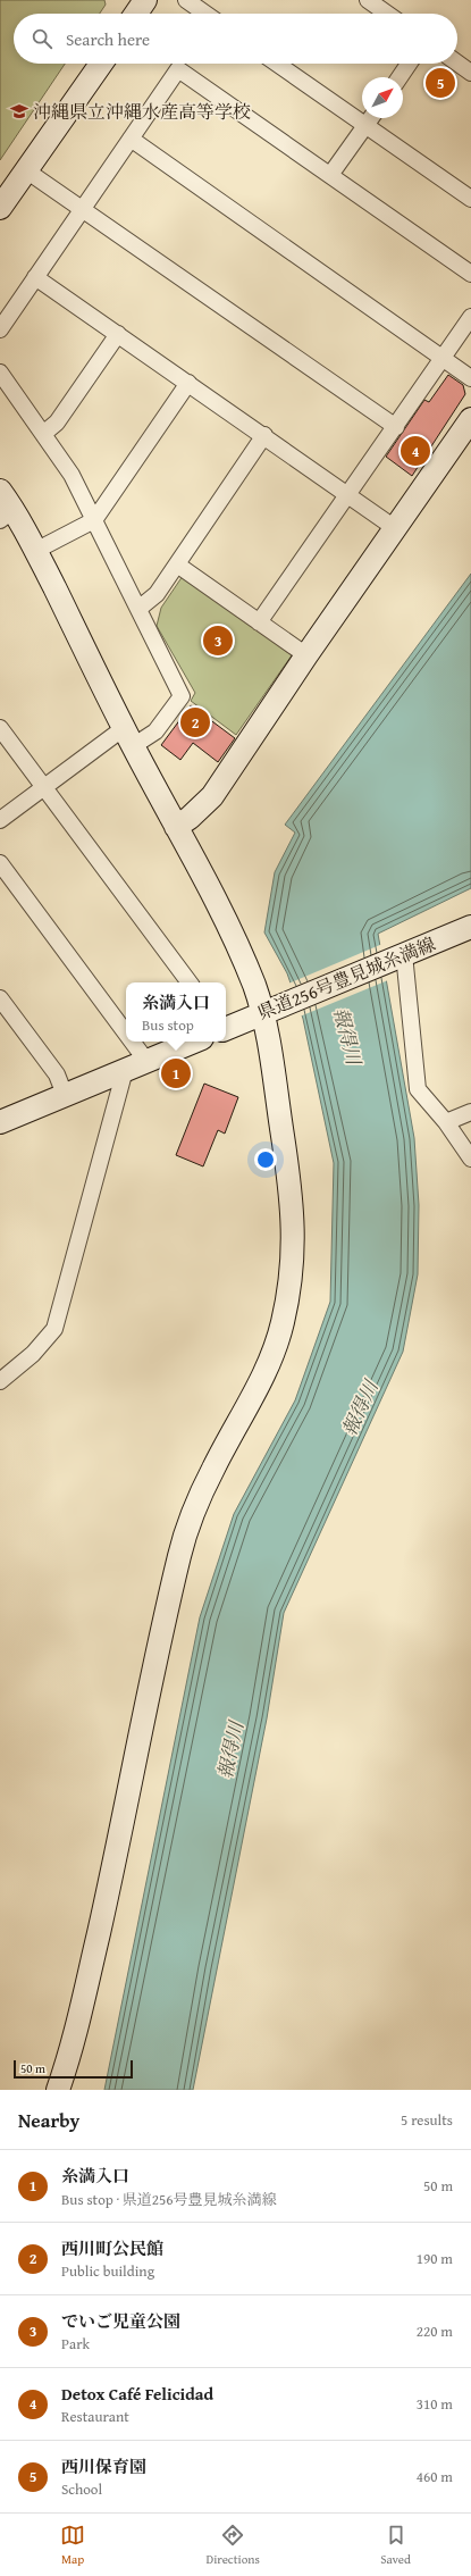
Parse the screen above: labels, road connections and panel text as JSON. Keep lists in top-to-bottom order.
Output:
{
  "streets": {
    "street": ["県道256号豊見城糸満線"]
  },
  "water": ["報得川"],
  "places": {
    "school or university": ["沖縄県立沖縄水産高等学校"]
  },
  "scale_bar": "50 m",
  "north": "top right",
  "page": {
    "search": "Search here",
    "pins": [
      "5",
      "4",
      "3",
      "2",
      "1"
    ],
    "popup": ["糸満入口", "Bus stop"],
    "scale": "50 m",
    "heading": ["Nearby", "5 results"],
    "list": [
      {
        "mark": "1",
        "name": "糸満入口",
        "note": "Bus stop · 県道256号豊見城糸満線",
        "value": "50 m"
      },
      {
        "mark": "2",
        "name": "西川町公民館",
        "note": "Public building",
        "value": "190 m"
      },
      {
        "mark": "3",
        "name": "でいご児童公園",
        "note": "Park",
        "value": "220 m"
      },
      {
        "mark": "4",
        "name": "Detox Café Felicidad",
        "note": "Restaurant",
        "value": "310 m"
      },
      {
        "mark": "5",
        "name": "西川保育園",
        "note": "School",
        "value": "460 m"
      }
    ],
    "nav": ["Map", "Directions", "Saved"]
  }
}
